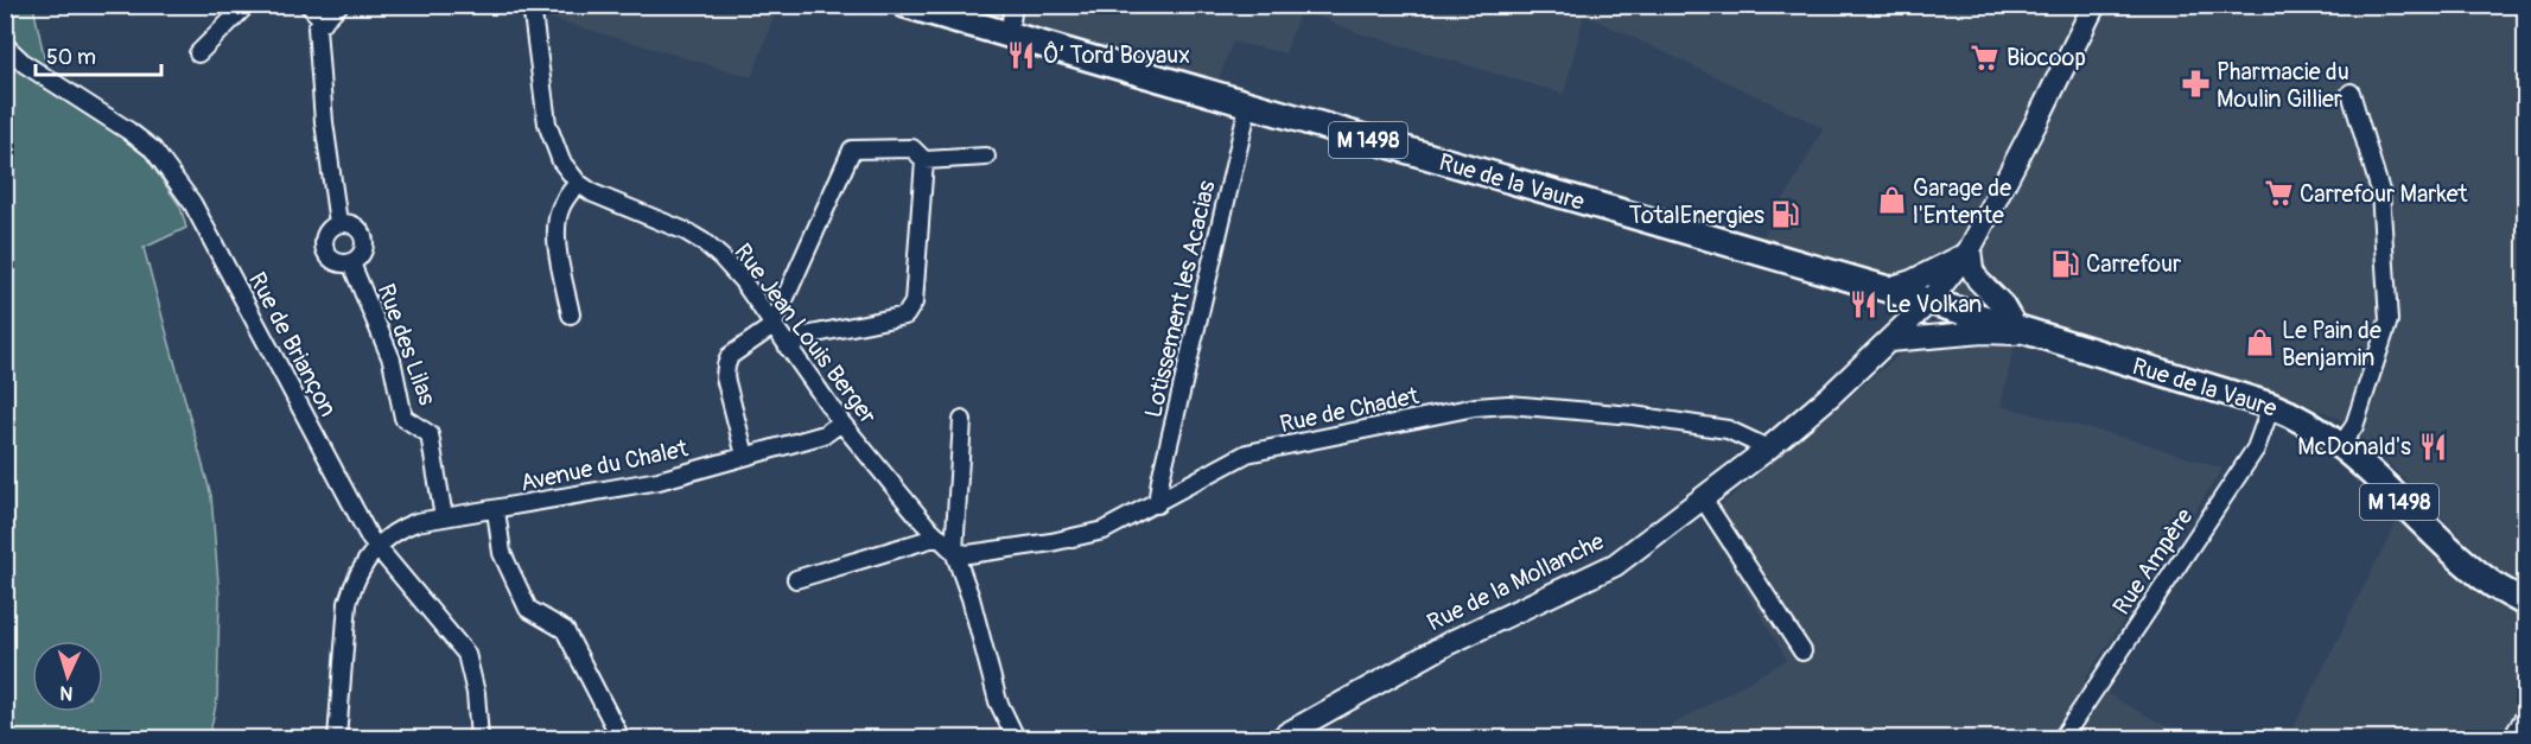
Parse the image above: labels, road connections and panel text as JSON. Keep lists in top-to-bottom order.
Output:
{
  "streets": {
    "main road": ["M 1498", "Rue de la Vaure", "Rue de la Mollanche"],
    "street": [
      "Lotissement les Acacias",
      "Rue Jean Louis Berger",
      "Rue de Briançon",
      "Rue des Lilas",
      "Rue de Chadet",
      "Avenue du Chalet",
      "Rue Ampère"
    ]
  },
  "crossings": [
    ["M 1498", "Rue de la Vaure"],
    ["M 1498", "Rue de la Mollanche"],
    ["Rue de la Vaure", "Lotissement les Acacias"],
    ["Rue de la Vaure", "Rue Ampère"],
    ["Rue de la Vaure", "Rue de la Mollanche"],
    ["Lotissement les Acacias", "Rue de Chadet"],
    ["Rue Jean Louis Berger", "Rue de Chadet"],
    ["Rue Jean Louis Berger", "Avenue du Chalet"],
    ["Rue de Briançon", "Avenue du Chalet"],
    ["Rue des Lilas", "Avenue du Chalet"],
    ["Rue de Chadet", "Rue de la Mollanche"]
  ],
  "places": {
    "restaurant": ["Ô’ Tord Boyaux", "Le Volkan", "McDonald's"],
    "supermarket": ["Biocoop", "Carrefour Market"],
    "pharmacy": ["Pharmacie du Moulin Gillier"],
    "shop": ["Garage de l'Entente", "Le Pain de Benjamin"],
    "fuel station": ["TotalEnergies", "Carrefour"]
  },
  "scale_bar": "50 m",
  "north": "bottom"
}
